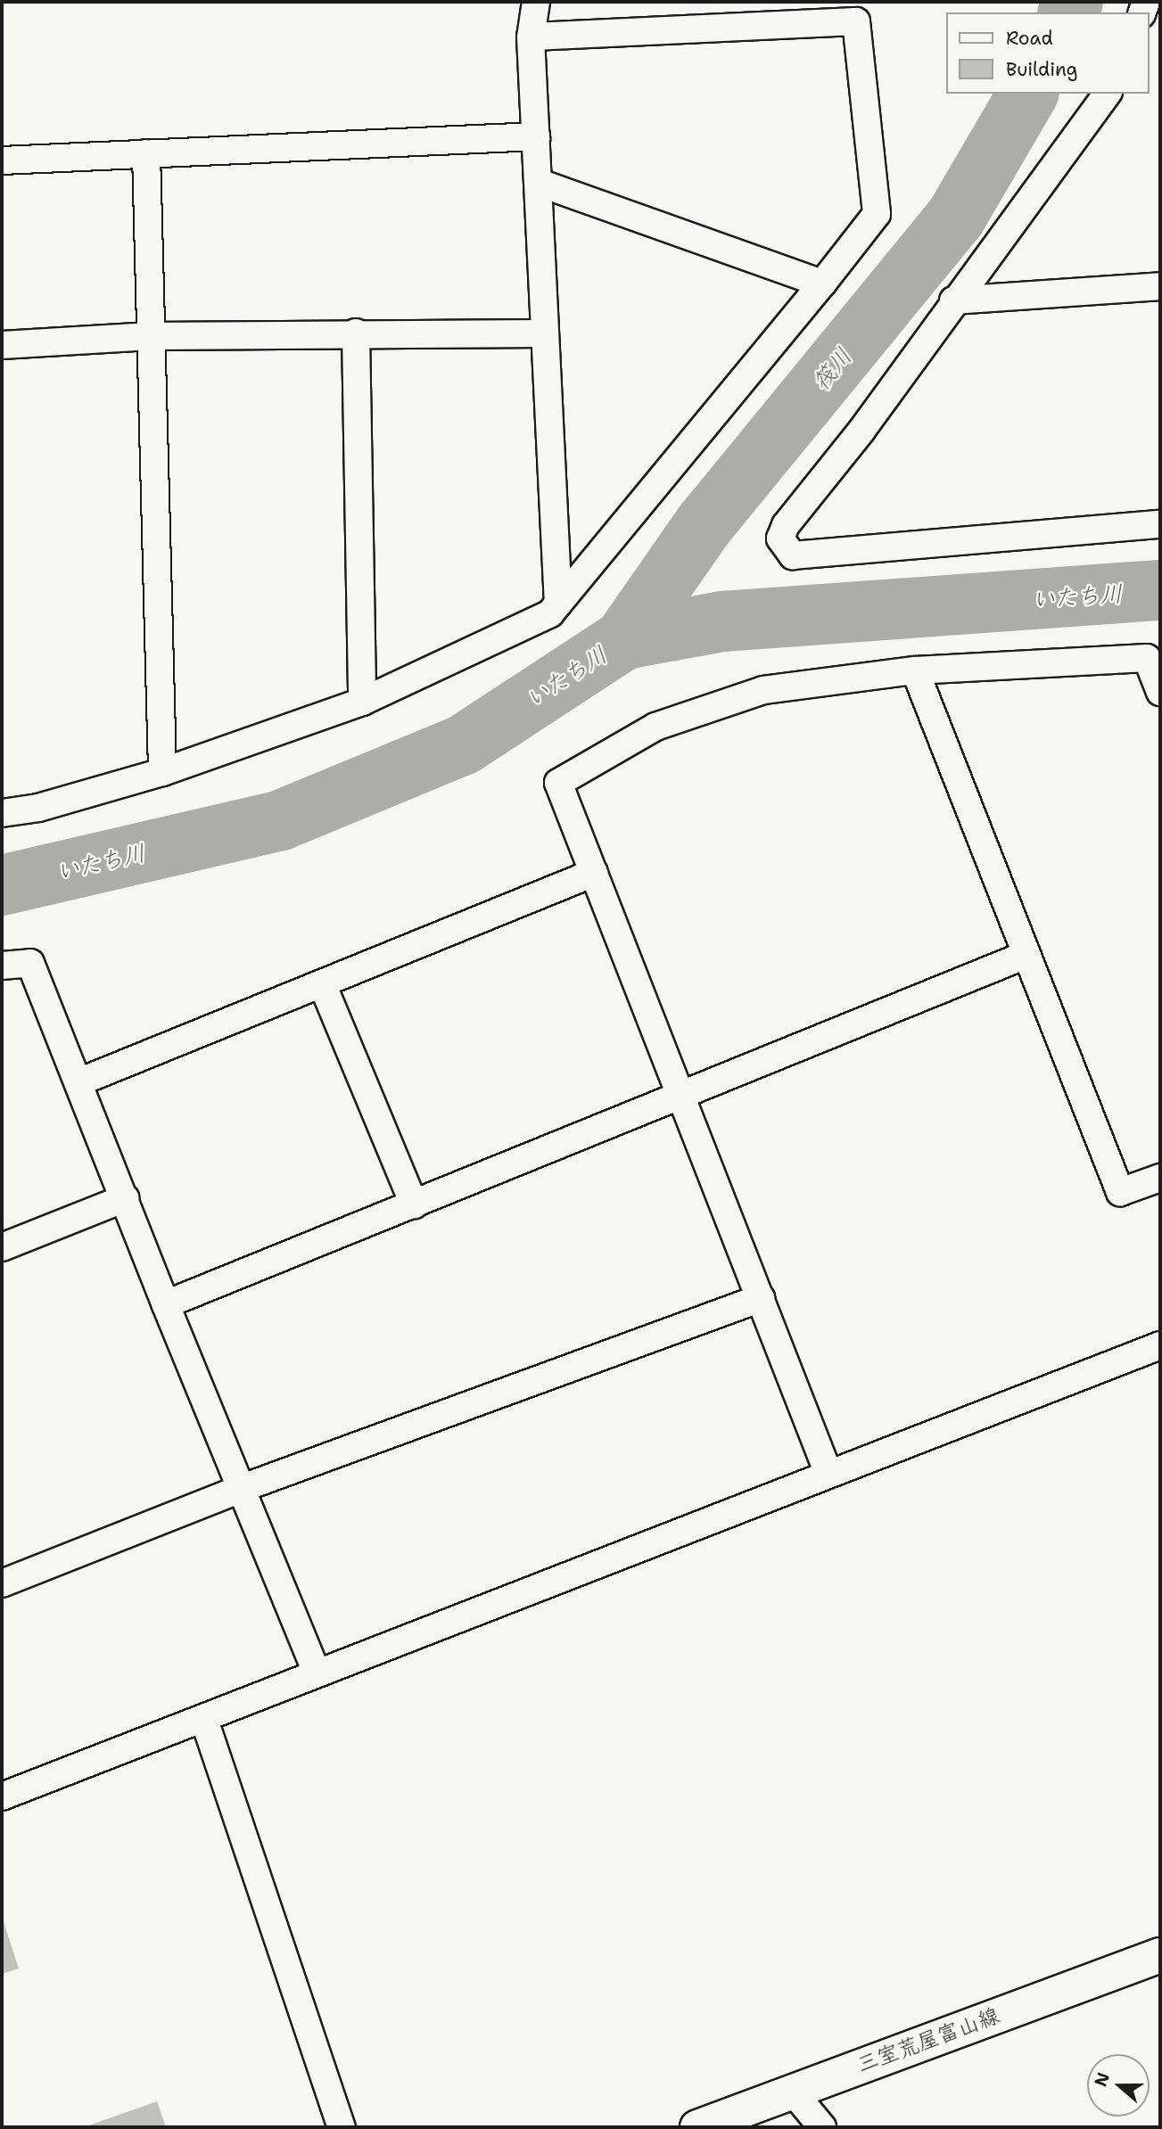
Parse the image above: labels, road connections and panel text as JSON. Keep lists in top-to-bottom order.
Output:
{
  "streets": {
    "main road": ["三室荒屋富山線"]
  },
  "water": ["筏川", "いたち川"],
  "legend": ["Road", "Building"],
  "north": "left"
}
